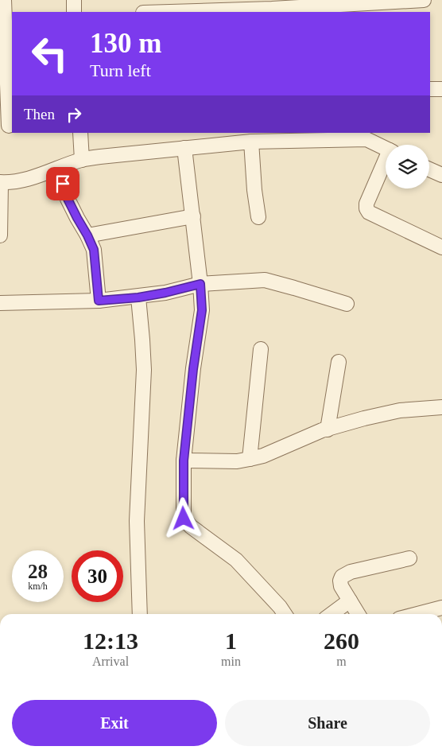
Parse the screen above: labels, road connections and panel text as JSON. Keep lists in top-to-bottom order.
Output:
{
  "page": {
    "turn": ["130 m", "Turn left"],
    "then": "Then",
    "speed": "28 km/h",
    "limit": "30",
    "eta": [
      "12:13",
      "Arrival",
      "1",
      "min",
      "260",
      "m"
    ],
    "buttons": ["Exit", "Share"]
  }
}
